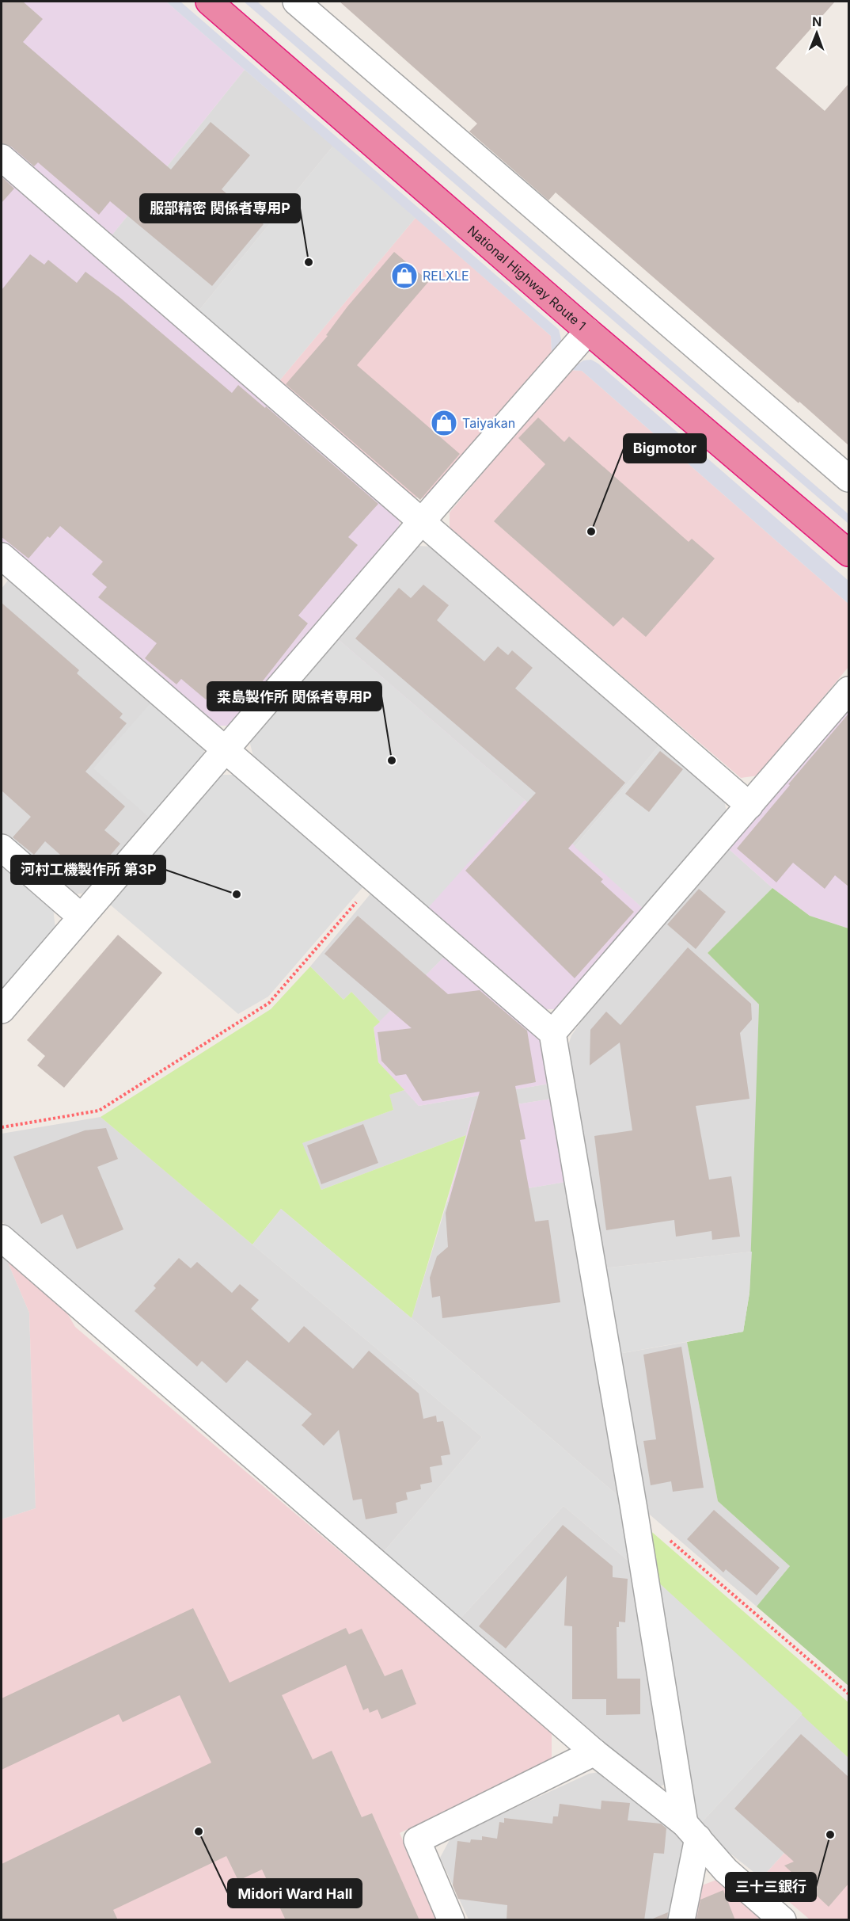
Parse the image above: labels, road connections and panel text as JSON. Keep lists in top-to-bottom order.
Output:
{
  "streets": {
    "highway": ["National Highway Route 1"]
  },
  "places": {
    "other": [
      "服部精密 関係者専用P",
      "Bigmotor",
      "桒島製作所 関係者専用P",
      "河村工機製作所 第3P",
      "Midori Ward Hall",
      "三十三銀行"
    ],
    "shop": ["RELXLE", "Taiyakan"]
  },
  "north": "top"
}
